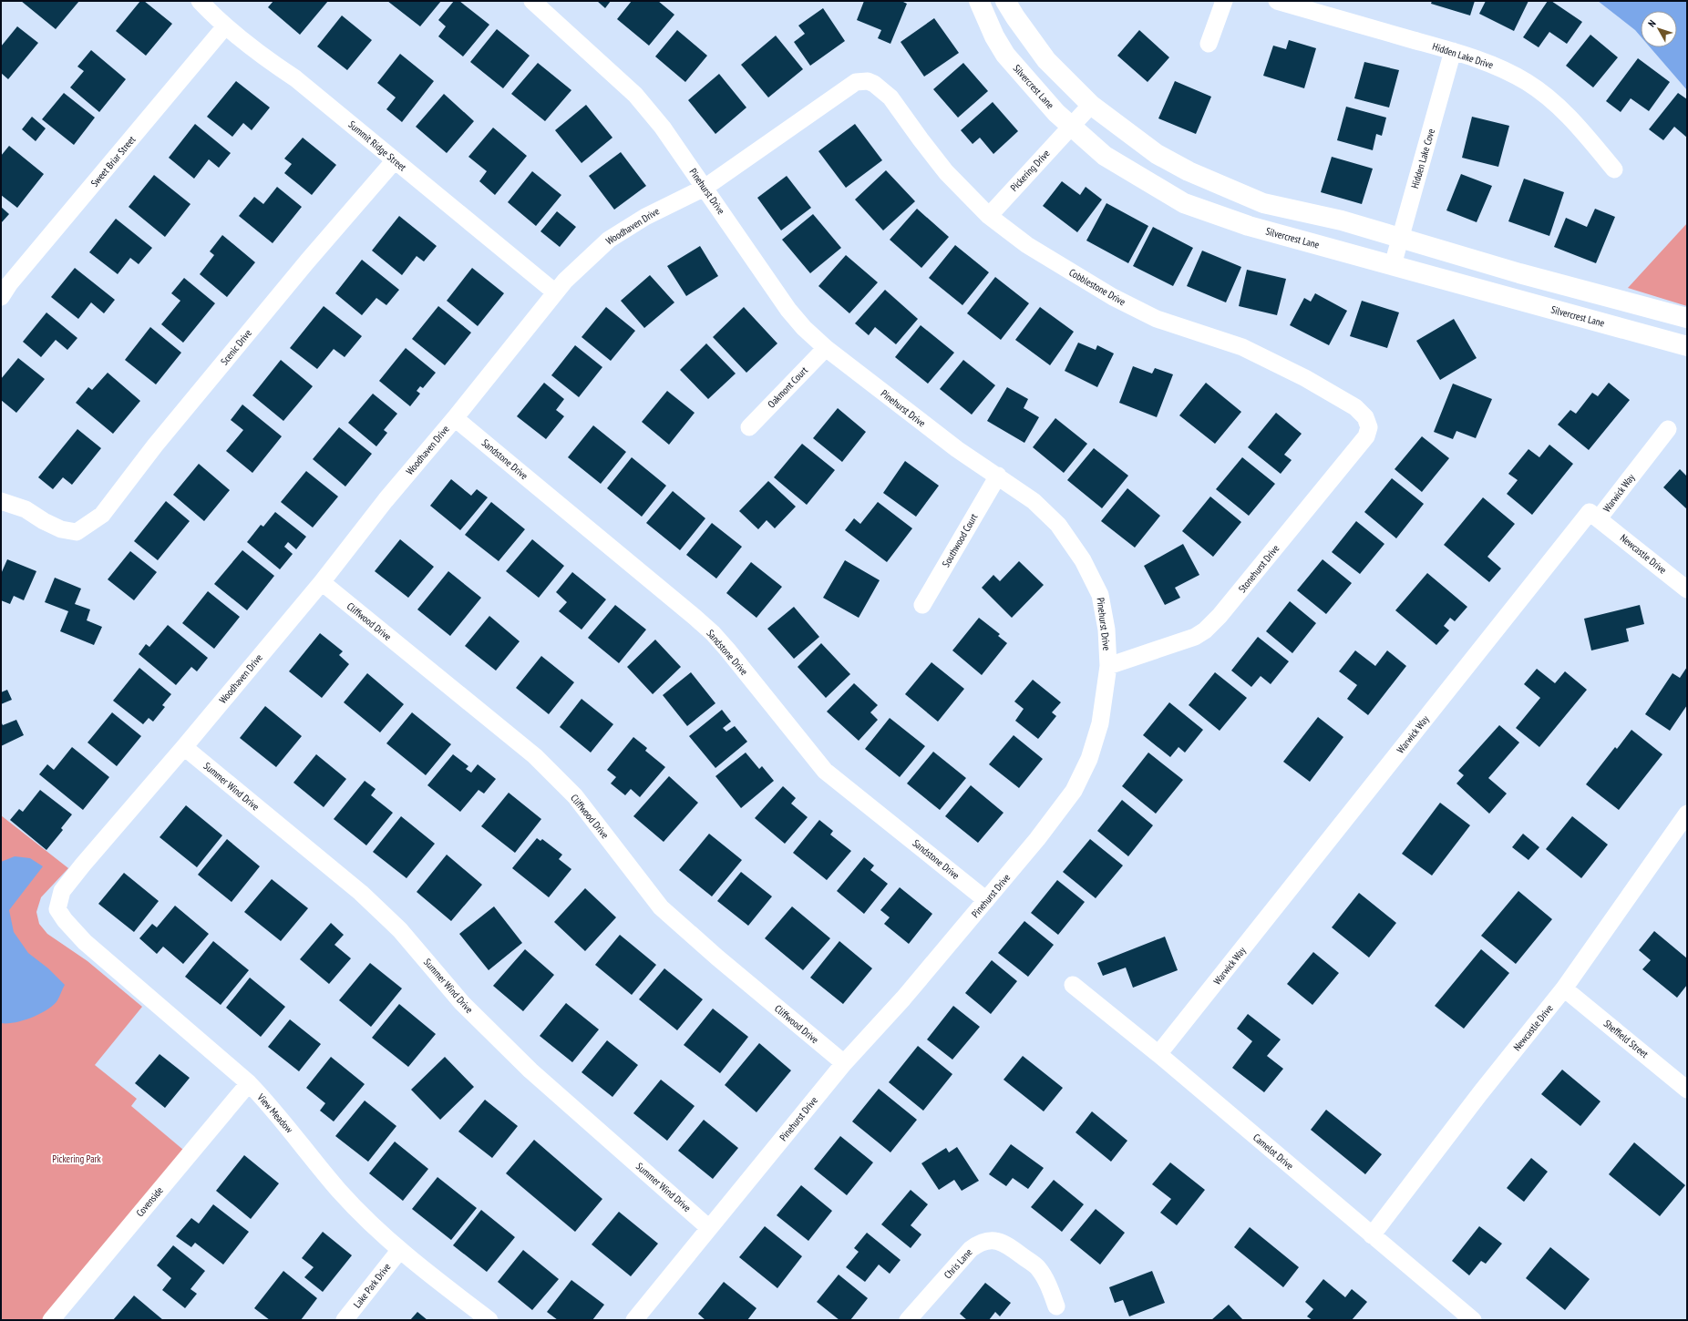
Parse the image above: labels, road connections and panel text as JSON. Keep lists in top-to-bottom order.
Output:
{
  "streets": {
    "street": [
      "Hidden Lake Drive",
      "Silvercrest Lane",
      "Summit Ridge Street",
      "Hidden Lake Cove",
      "Sweet Briar Street",
      "Pickering Drive",
      "Pinehurst Drive",
      "Woodhaven Drive",
      "Cobblestone Drive",
      "Scenic Drive",
      "Oakmont Court",
      "Sandstone Drive",
      "Warwick Way",
      "Southwood Court",
      "Newcastle Drive",
      "Stonehurst Drive",
      "Cliffwood Drive",
      "Summer Wind Drive",
      "Sheffield Street",
      "View Meadow",
      "Camelot Drive",
      "Covenside",
      "Chris Lane",
      "Lake Park Drive"
    ]
  },
  "crossings": [
    ["Hidden Lake Drive", "Hidden Lake Cove"],
    ["Silvercrest Lane", "Hidden Lake Cove"],
    ["Silvercrest Lane", "Pickering Drive"],
    ["Summit Ridge Street", "Sweet Briar Street"],
    ["Summit Ridge Street", "Woodhaven Drive"],
    ["Summit Ridge Street", "Scenic Drive"],
    ["Pickering Drive", "Cobblestone Drive"],
    ["Pinehurst Drive", "Woodhaven Drive"],
    ["Pinehurst Drive", "Oakmont Court"],
    ["Pinehurst Drive", "Sandstone Drive"],
    ["Pinehurst Drive", "Southwood Court"],
    ["Pinehurst Drive", "Stonehurst Drive"],
    ["Pinehurst Drive", "Cliffwood Drive"],
    ["Pinehurst Drive", "Summer Wind Drive"],
    ["Woodhaven Drive", "Cobblestone Drive"],
    ["Woodhaven Drive", "Sandstone Drive"],
    ["Woodhaven Drive", "Cliffwood Drive"],
    ["Woodhaven Drive", "Summer Wind Drive"],
    ["Woodhaven Drive", "View Meadow"],
    ["Cobblestone Drive", "Stonehurst Drive"],
    ["Warwick Way", "Newcastle Drive"],
    ["Warwick Way", "Camelot Drive"],
    ["Newcastle Drive", "Sheffield Street"],
    ["Newcastle Drive", "Camelot Drive"],
    ["View Meadow", "Covenside"],
    ["View Meadow", "Lake Park Drive"]
  ],
  "parks": ["Pickering Park"],
  "north": "top left"
}
